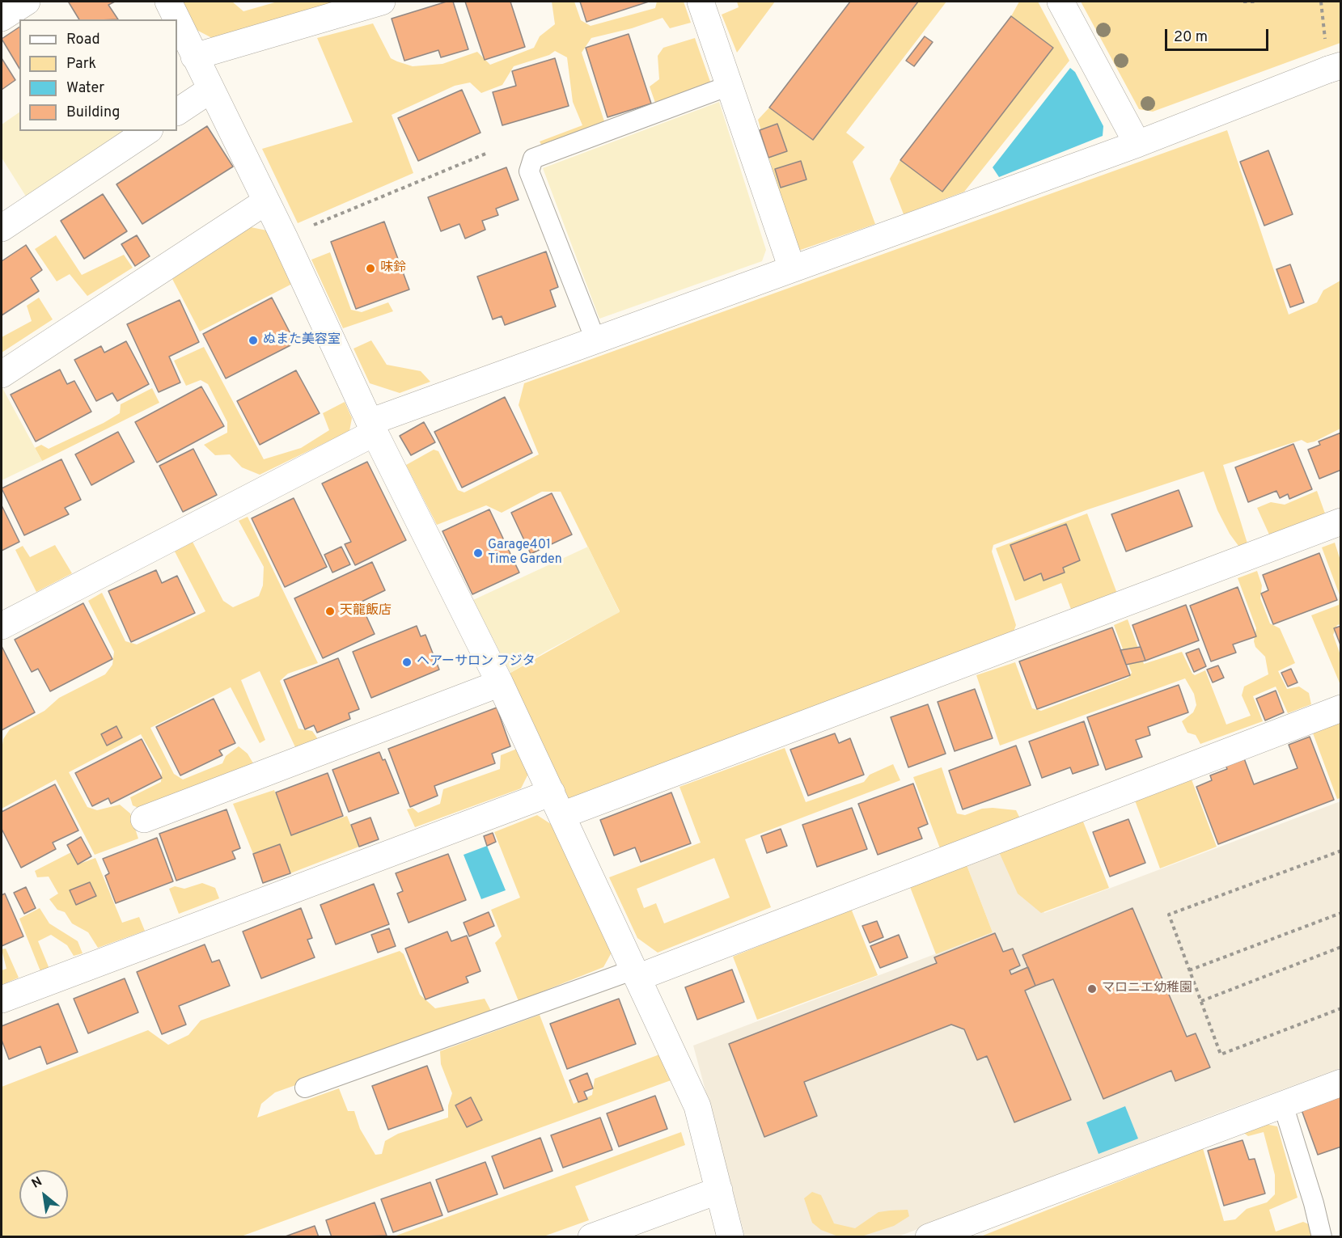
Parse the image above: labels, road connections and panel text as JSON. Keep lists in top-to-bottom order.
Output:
{
  "places": [
    "味鈴",
    "ぬまた美容室",
    "Garage401 Time Garden",
    "天龍飯店",
    "ヘアーサロン フジタ",
    "マロニエ幼稚園"
  ],
  "legend": [
    "Road",
    "Park",
    "Water",
    "Building"
  ],
  "scale_bar": "20 m",
  "north": "top left"
}
